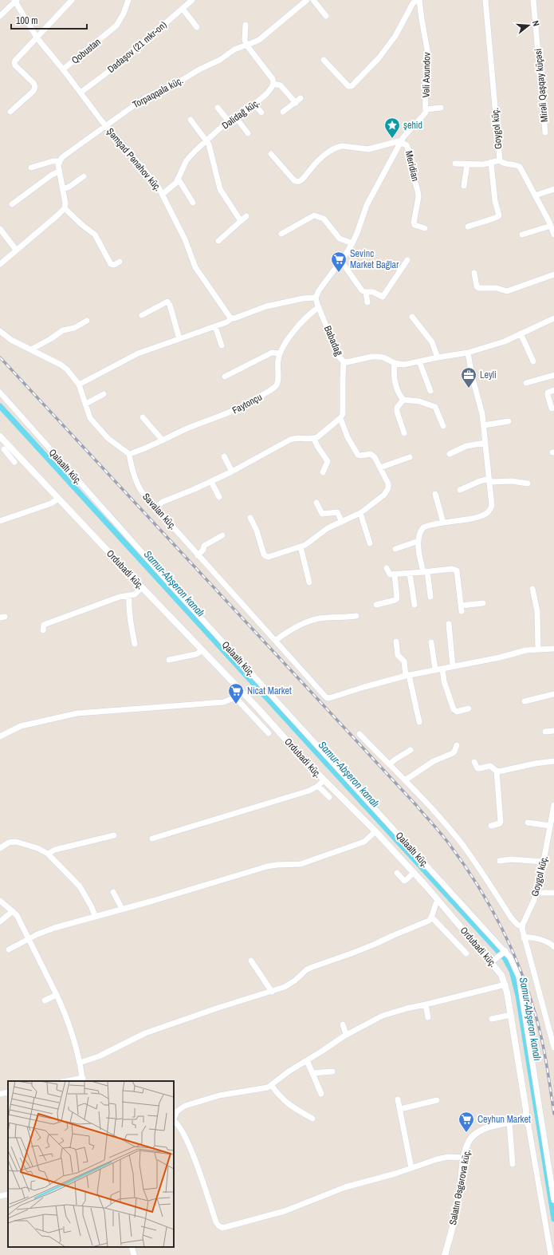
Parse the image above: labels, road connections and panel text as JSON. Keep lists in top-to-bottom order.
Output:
{
  "streets": {
    "street": [
      "Dadaşov (21 mkr-on)",
      "Qobustan",
      "Vəli Axundov",
      "Mirəli Qaşqay küçəsi",
      "Torpaqqala küç.",
      "Dəlidağ küç.",
      "Goygol küç.",
      "Şəmşad Pənəhov küç.",
      "Meridian",
      "Babadağ",
      "Faytonçu",
      "Qalaaltı küç.",
      "Savalan küç.",
      "Ordubadi küç.",
      "Salatın Əsgərova küç."
    ]
  },
  "crossings": [
    ["Dadaşov (21 mkr-on)", "Şəmşad Pənəhov küç."],
    ["Qobustan", "Şəmşad Pənəhov küç."],
    ["Vəli Axundov", "Meridian"],
    ["Torpaqqala küç.", "Şəmşad Pənəhov küç."],
    ["Dəlidağ küç.", "Şəmşad Pənəhov küç."],
    ["Babadağ", "Faytonçu"],
    ["Faytonçu", "Savalan küç."],
    ["Ordubadi küç.", "Salatın Əsgərova küç."]
  ],
  "water": ["Samur-Abşeron kanalı"],
  "places": {
    "place": ["şehid"],
    "supermarket": ["Sevinc Market Bağlar", "Nicat Market", "Ceyhun Market"],
    "office": ["Leyli"]
  },
  "scale_bar": "100 m",
  "north": "right"
}
